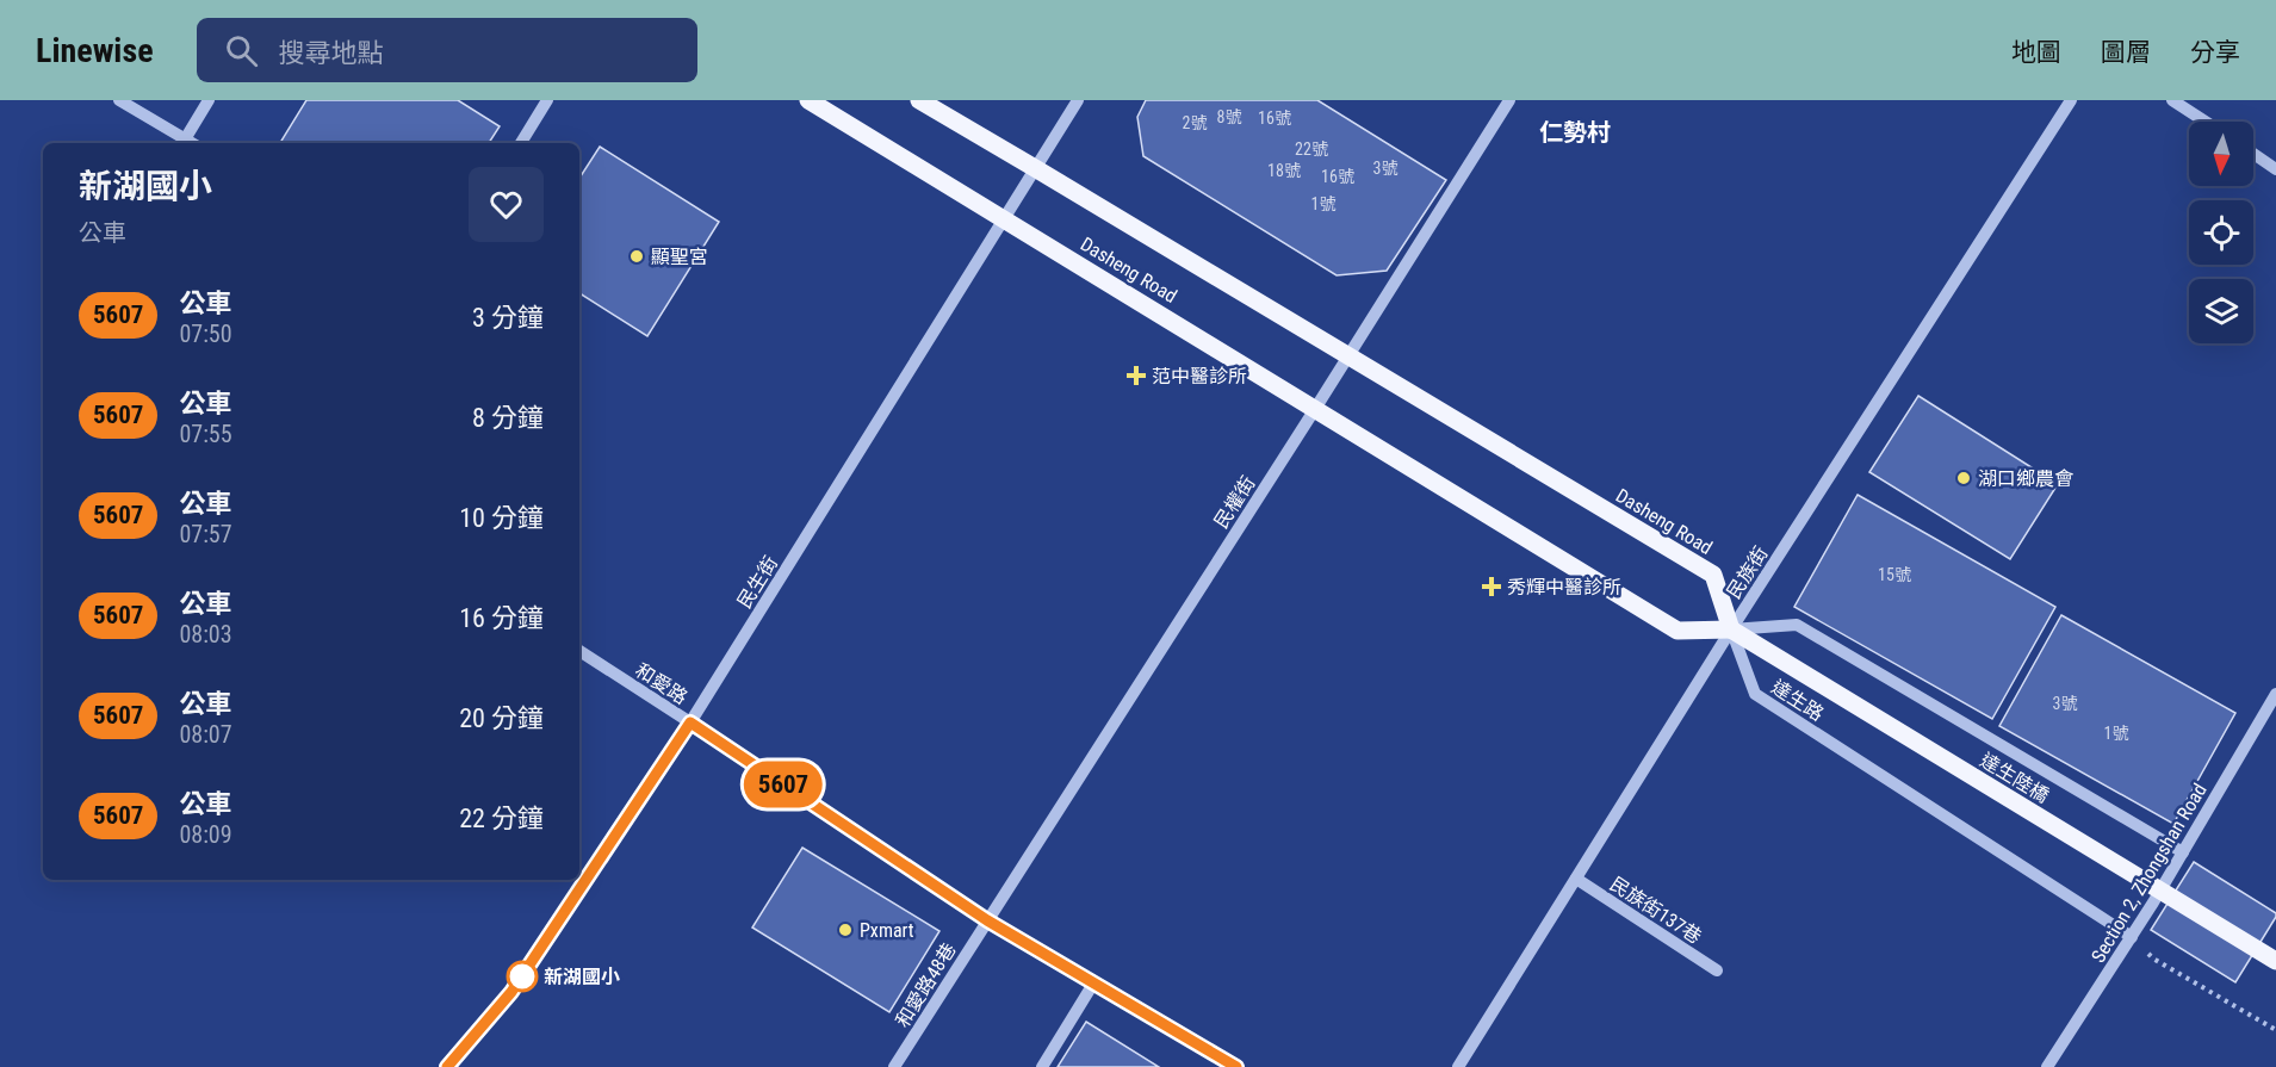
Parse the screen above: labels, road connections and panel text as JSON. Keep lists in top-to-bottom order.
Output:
{
  "streets": {
    "main road": ["Dasheng Road", "達生陸橋"],
    "street": [
      "民權街",
      "民族街",
      "民生街",
      "和愛路",
      "達生路",
      "Section 2, Zhongshan Road",
      "民族街137巷",
      "和愛路48巷"
    ]
  },
  "crossings": [
    ["Dasheng Road", "民權街"],
    ["Dasheng Road", "民族街"],
    ["Dasheng Road", "民生街"],
    ["Dasheng Road", "達生路"],
    ["Dasheng Road", "達生陸橋"],
    ["民權街", "和愛路"],
    ["民權街", "和愛路48巷"],
    ["民族街", "達生路"],
    ["民族街", "達生陸橋"],
    ["民族街", "民族街137巷"],
    ["民生街", "和愛路"],
    ["和愛路", "和愛路48巷"],
    ["達生路", "達生陸橋"],
    ["達生路", "Section 2, Zhongshan Road"]
  ],
  "districts": ["仁勢村"],
  "places": {
    "other": [
      "顯聖宮",
      "湖口鄉農會",
      "Pxmart",
      "新湖國小"
    ],
    "health": ["范中醫診所", "秀輝中醫診所"]
  },
  "lines": ["bus line 5607"],
  "house_numbers": [
    "8號",
    "16號",
    "2號",
    "22號",
    "3號",
    "18號",
    "16號",
    "1號",
    "15號",
    "3號",
    "1號"
  ],
  "north": "bottom",
  "page": {
    "header": "Linewise",
    "search": "搜尋地點",
    "nav": ["地圖", "圖層", "分享"],
    "on_map": "5607",
    "heading": ["新湖國小", "公車"],
    "list": [
      {
        "mark": "5607",
        "name": "公車",
        "note": "07:50",
        "value": "3 分鐘"
      },
      {
        "mark": "5607",
        "name": "公車",
        "note": "07:55",
        "value": "8 分鐘"
      },
      {
        "mark": "5607",
        "name": "公車",
        "note": "07:57",
        "value": "10 分鐘"
      },
      {
        "mark": "5607",
        "name": "公車",
        "note": "08:03",
        "value": "16 分鐘"
      },
      {
        "mark": "5607",
        "name": "公車",
        "note": "08:07",
        "value": "20 分鐘"
      },
      {
        "mark": "5607",
        "name": "公車",
        "note": "08:09",
        "value": "22 分鐘"
      }
    ]
  }
}
